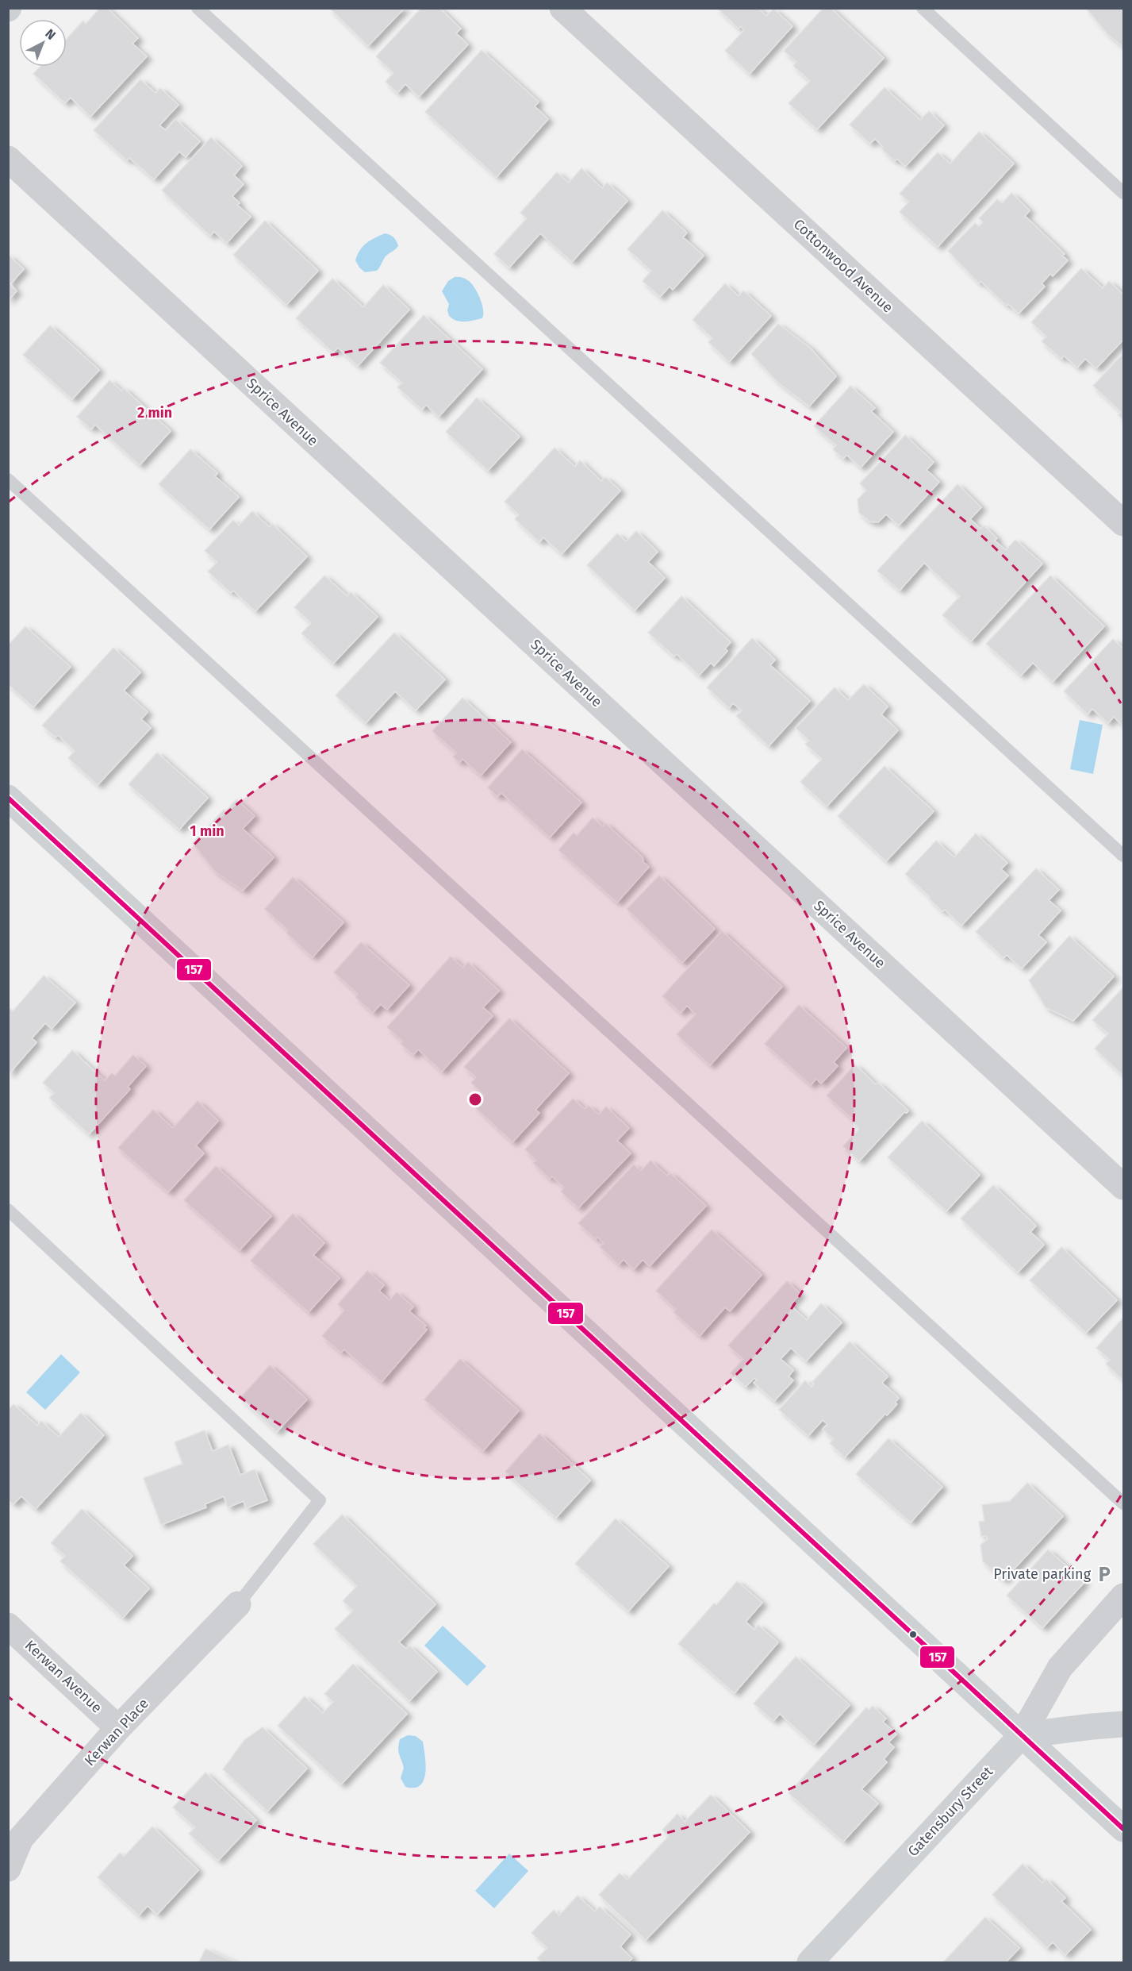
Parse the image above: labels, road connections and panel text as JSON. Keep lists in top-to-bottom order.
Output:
{
  "streets": {
    "street": [
      "Cottonwood Avenue",
      "Sprice Avenue",
      "Kerwan Avenue",
      "Kerwan Place",
      "Gatensbury Street"
    ]
  },
  "crossings": [
    ["Kerwan Avenue", "Kerwan Place"]
  ],
  "places": {
    "parking": ["Private parking"]
  },
  "lines": ["transit line 157"],
  "north": "top right",
  "rings": ["2 min", "1 min"]
}
